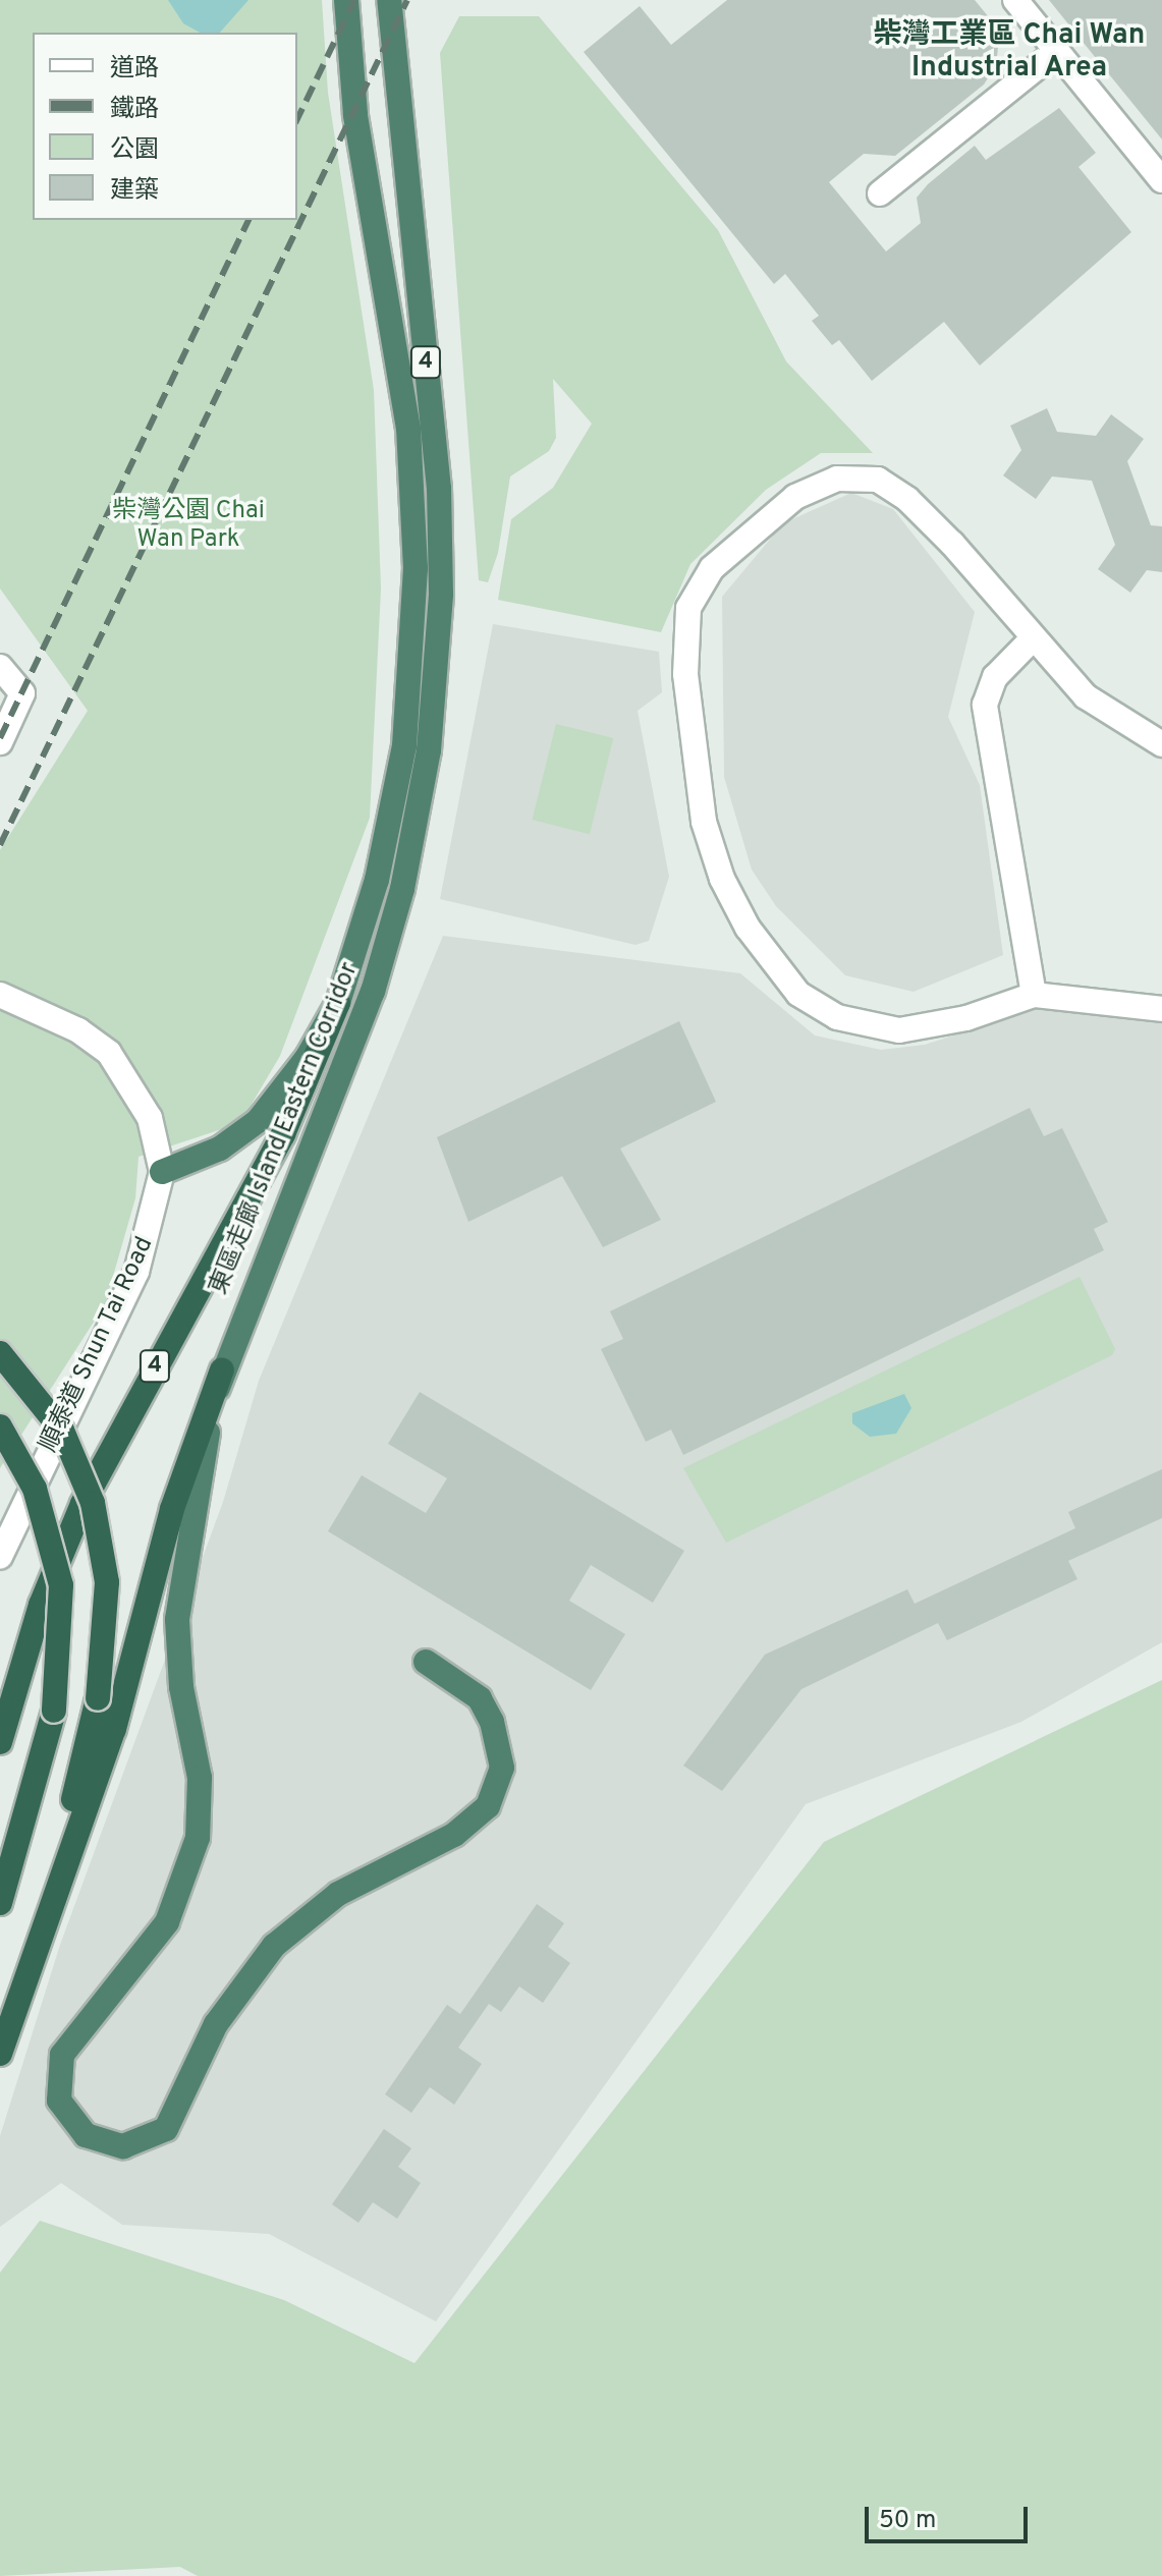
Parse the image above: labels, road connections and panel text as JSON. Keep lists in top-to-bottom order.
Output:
{
  "streets": {
    "highway": ["4", "東區走廊 Island Eastern Corridor"],
    "street": ["順泰道 Shun Tai Road"]
  },
  "districts": ["柴灣工業區 Chai Wan Industrial Area"],
  "parks": ["柴灣公園 Chai Wan Park"],
  "legend": [
    "道路",
    "鐵路",
    "公園",
    "建築"
  ],
  "scale_bar": "50 m"
}
